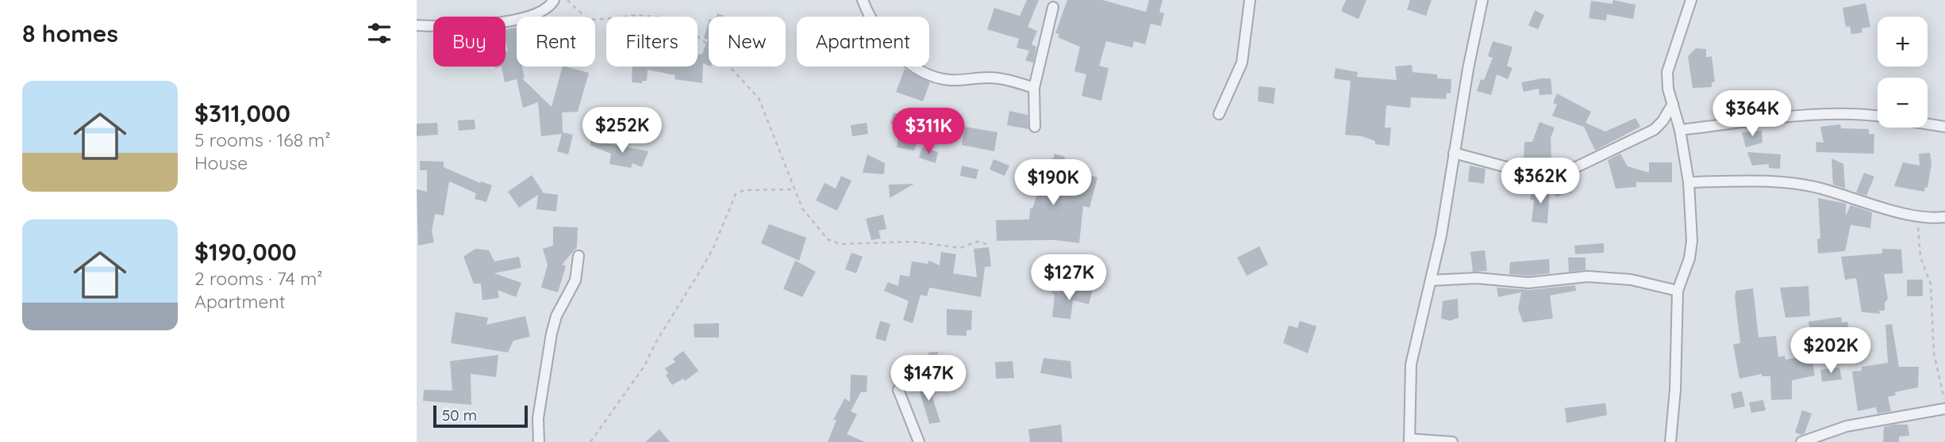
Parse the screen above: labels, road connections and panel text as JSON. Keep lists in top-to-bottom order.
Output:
{
  "scale_bar": "50 m",
  "page": {
    "heading": "8 homes",
    "map_buttons": ["+", "−"],
    "chip": [
      "Buy",
      "Rent",
      "Filters",
      "New",
      "Apartment"
    ],
    "list": [
      {
        "name": "$311,000",
        "note": "5 rooms · 168 m² · House"
      },
      {
        "name": "$190,000",
        "note": "2 rooms · 74 m² · Apartment"
      }
    ],
    "price": [
      "$364K",
      "$252K",
      "$311K",
      "$362K",
      "$190K",
      "$127K",
      "$202K",
      "$147K"
    ],
    "scale": "50 m"
  }
}
